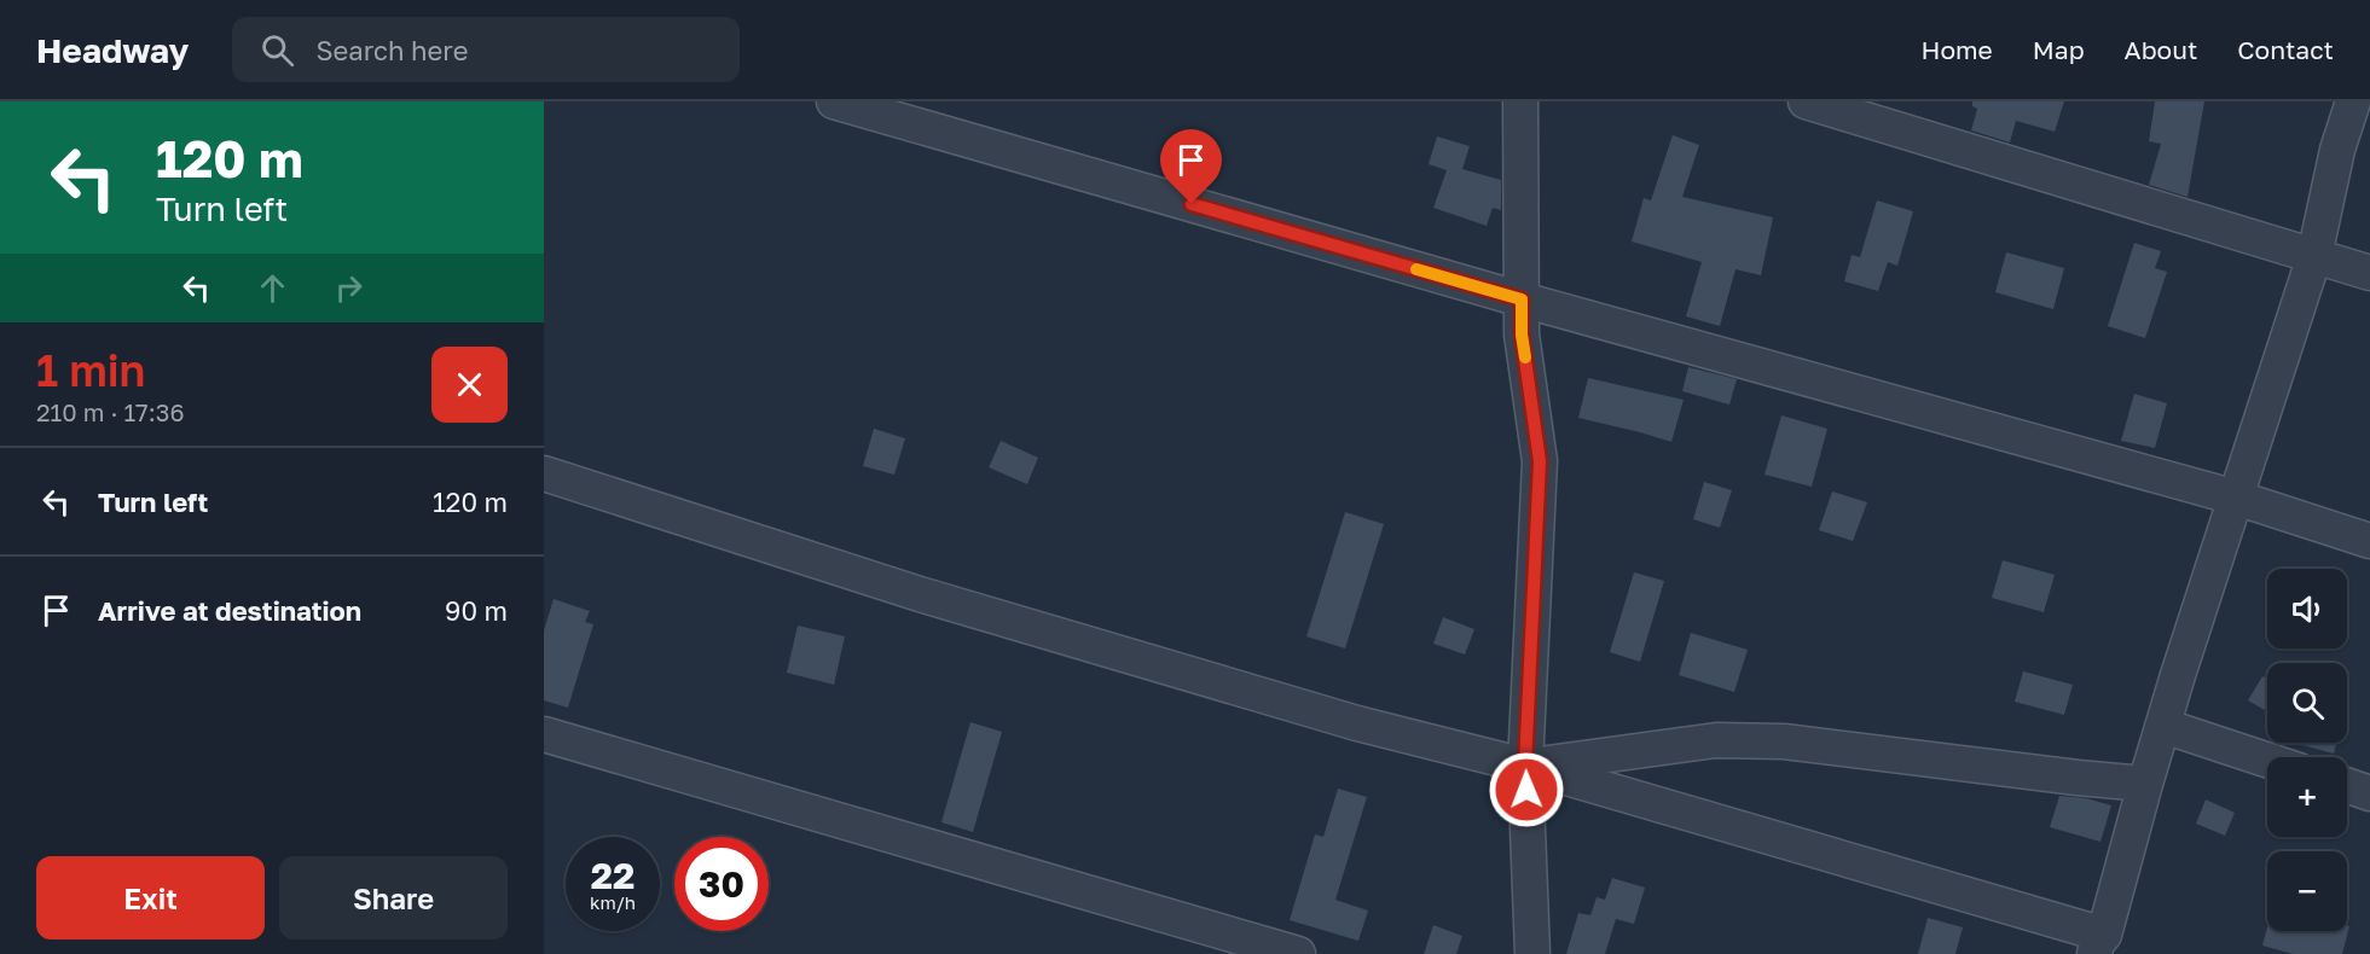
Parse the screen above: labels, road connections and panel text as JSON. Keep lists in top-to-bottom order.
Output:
{
  "page": {
    "header": "Headway",
    "search": "Search here",
    "nav": [
      "Home",
      "Map",
      "About",
      "Contact"
    ],
    "turn": ["120 m", "Turn left"],
    "heading": ["1 min", "210 m · 17:36"],
    "list": [
      {
        "name": "Turn left",
        "value": "120 m"
      },
      {
        "name": "Arrive at destination",
        "value": "90 m"
      }
    ],
    "map_buttons": ["+", "−"],
    "speed": "22 km/h",
    "limit": "30",
    "buttons": ["Exit", "Share"]
  }
}
